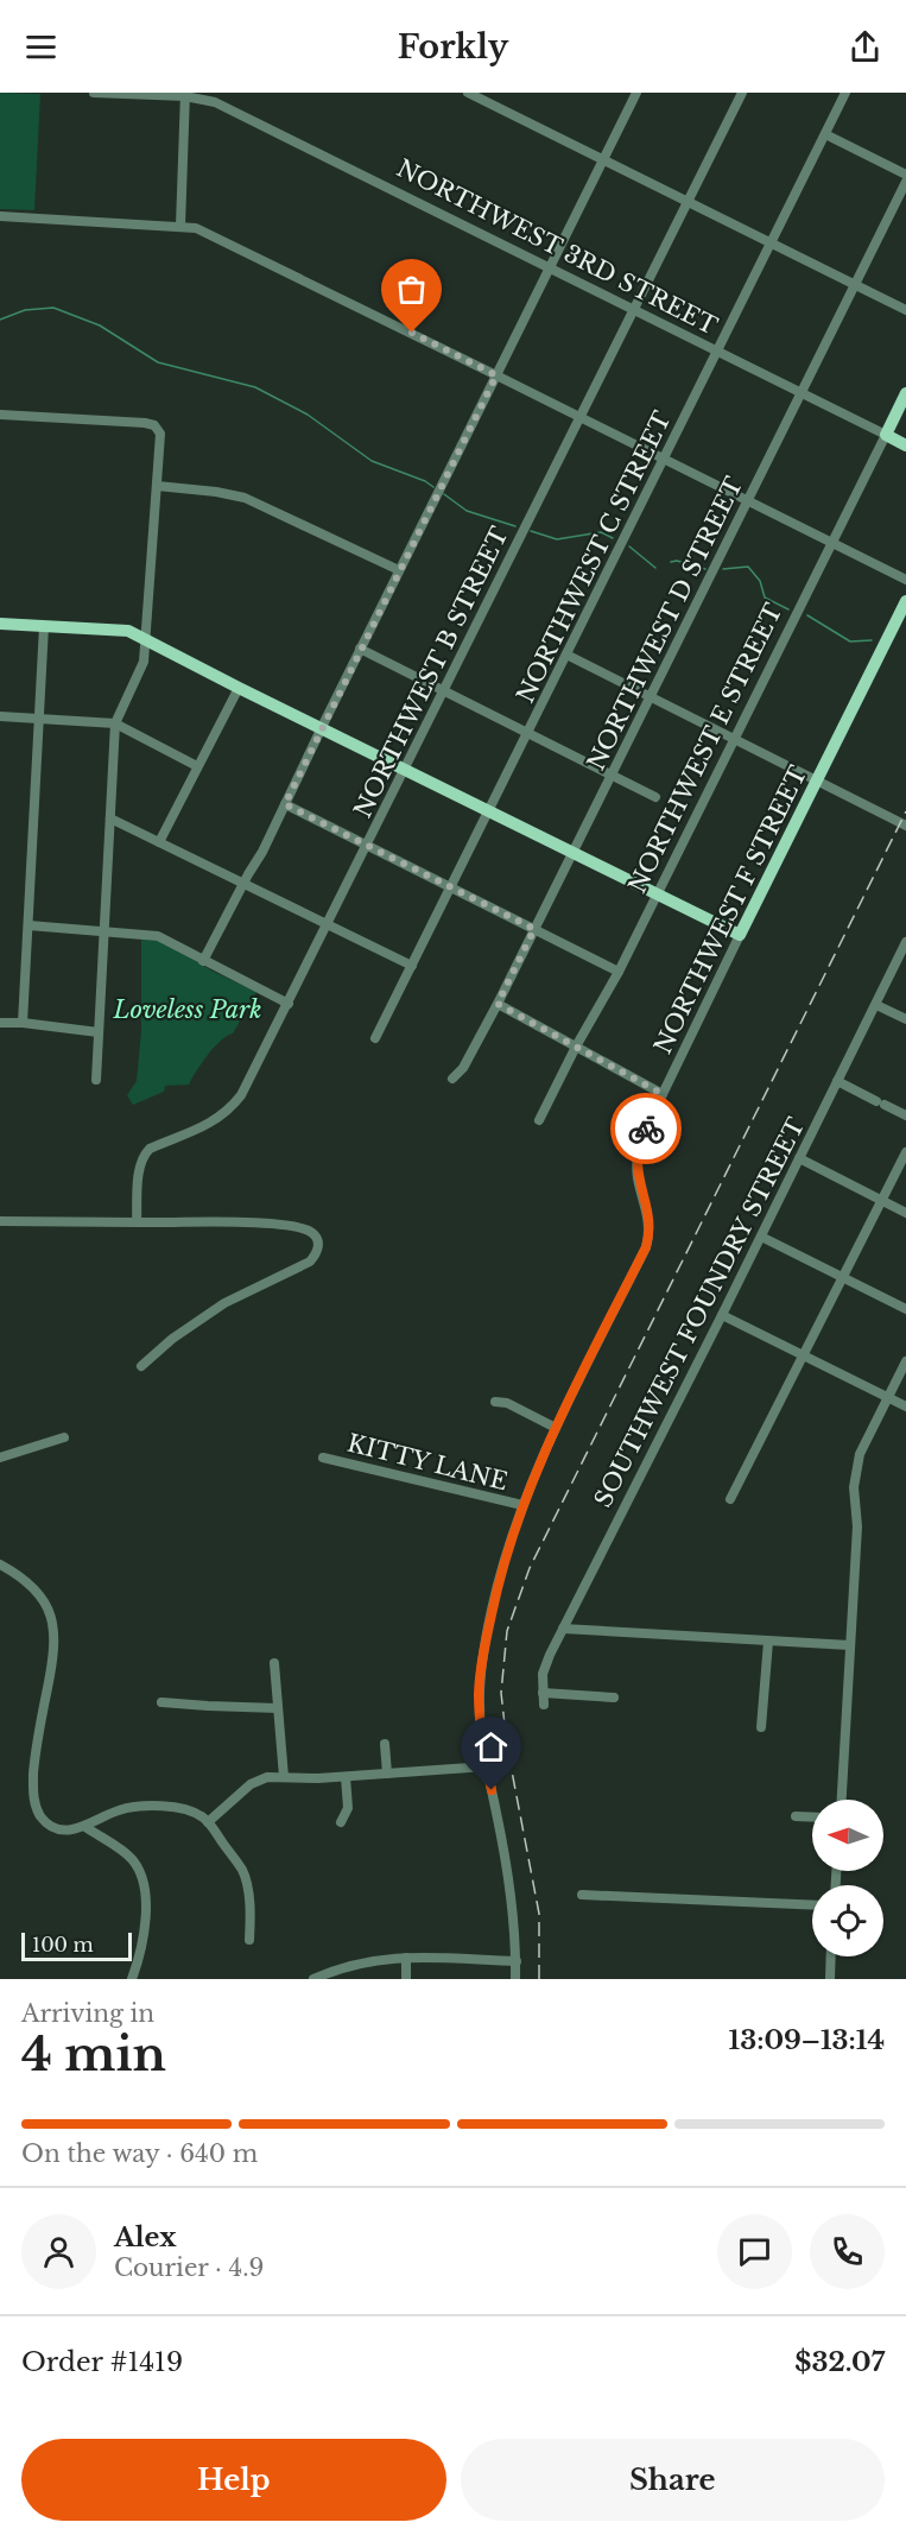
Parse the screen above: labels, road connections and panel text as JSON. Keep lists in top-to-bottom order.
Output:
{
  "streets": {
    "main road": ["NORTHWEST 3RD STREET", "NORTHWEST E STREET", "NORTHWEST F STREET"],
    "street": [
      "NORTHWEST C STREET",
      "NORTHWEST D STREET",
      "NORTHWEST B STREET",
      "SOUTHWEST FOUNDRY STREET",
      "KITTY LANE"
    ]
  },
  "crossings": [
    ["NORTHWEST 3RD STREET", "NORTHWEST C STREET"],
    ["NORTHWEST 3RD STREET", "NORTHWEST D STREET"],
    ["NORTHWEST 3RD STREET", "NORTHWEST B STREET"],
    ["NORTHWEST 3RD STREET", "NORTHWEST E STREET"],
    ["NORTHWEST F STREET", "KITTY LANE"]
  ],
  "parks": ["Loveless Park"],
  "scale_bar": "100 m",
  "north": "left",
  "page": {
    "header": "Forkly",
    "scale": "100 m",
    "heading": ["4 min", "Arriving in", "13:09–13:14"],
    "panel": [
      "Alex",
      "Courier · 4.9",
      "Order #1419",
      "$32.07"
    ],
    "bar": "On the way · 640 m",
    "buttons": ["Help", "Share"]
  }
}
